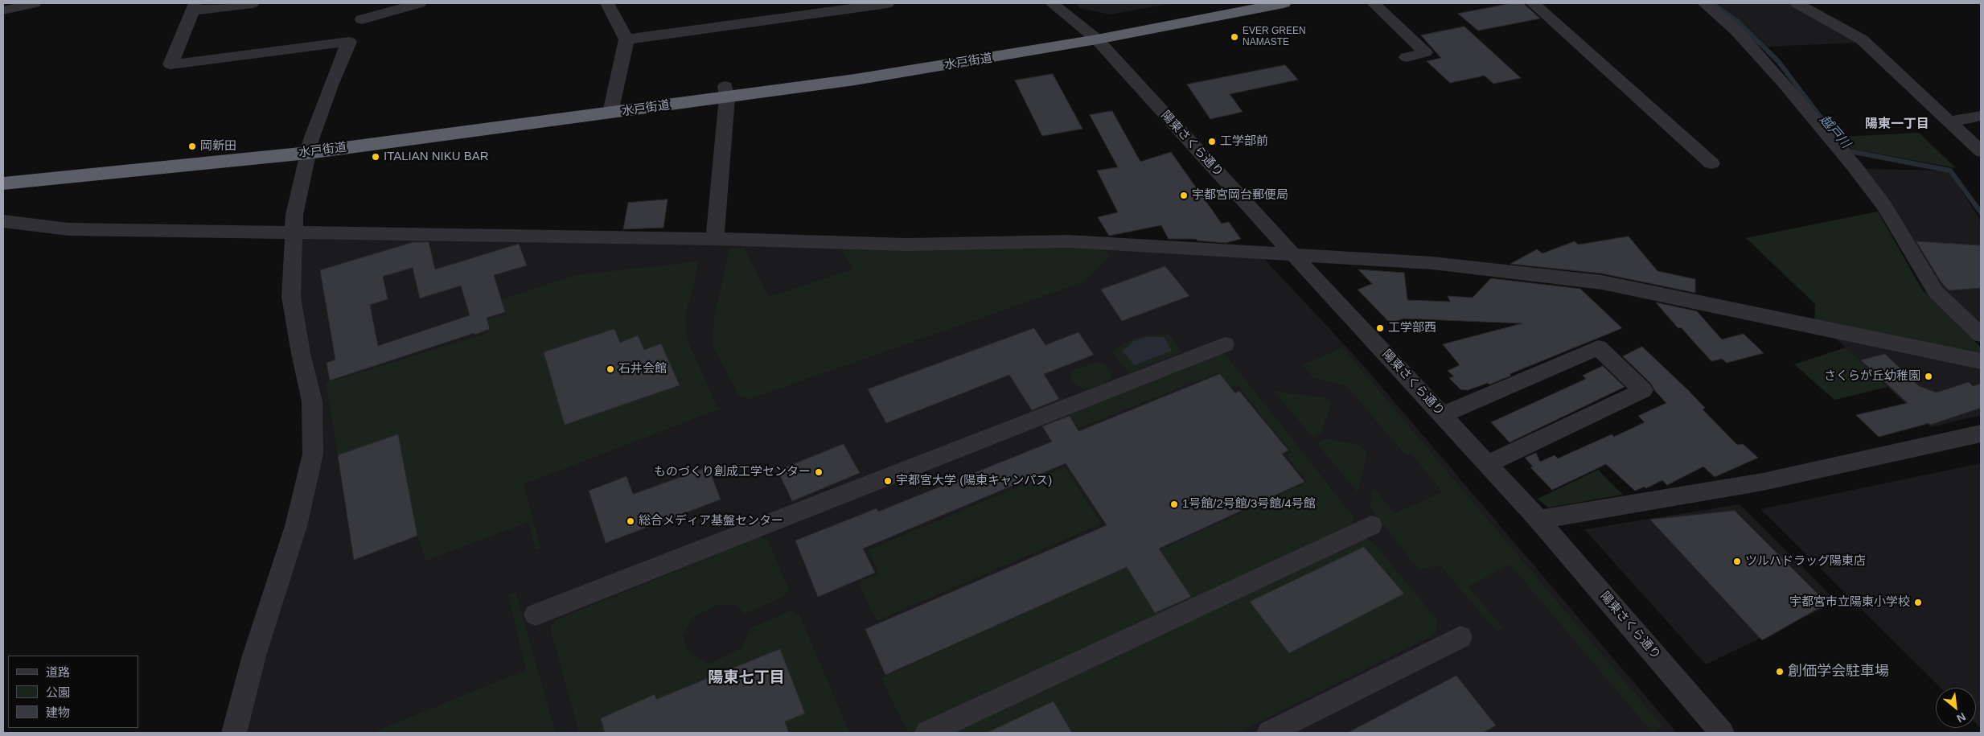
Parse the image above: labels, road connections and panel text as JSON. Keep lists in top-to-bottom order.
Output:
{
  "streets": {
    "highway": ["水戸街道"],
    "street": ["陽東さくら通り"]
  },
  "crossings": [
    ["水戸街道", "陽東さくら通り"]
  ],
  "districts": ["陽東一丁目", "陽東七丁目"],
  "water": ["越戸川"],
  "places": [
    "EVER GREEN NAMASTE",
    "工学部前",
    "岡新田",
    "ITALIAN NIKU BAR",
    "宇都宮岡台郵便局",
    "工学部西",
    "石井会館",
    "さくらが丘幼稚園",
    "ものづくり創成工学センター",
    "宇都宮大学 (陽東キャンパス)",
    "1号館/2号館/3号館/4号館",
    "総合メディア基盤センター",
    "ツルハドラッグ陽東店",
    "宇都宮市立陽東小学校",
    "創価学会駐車場"
  ],
  "legend": ["道路", "公園", "建物"],
  "north": "bottom right"
}
